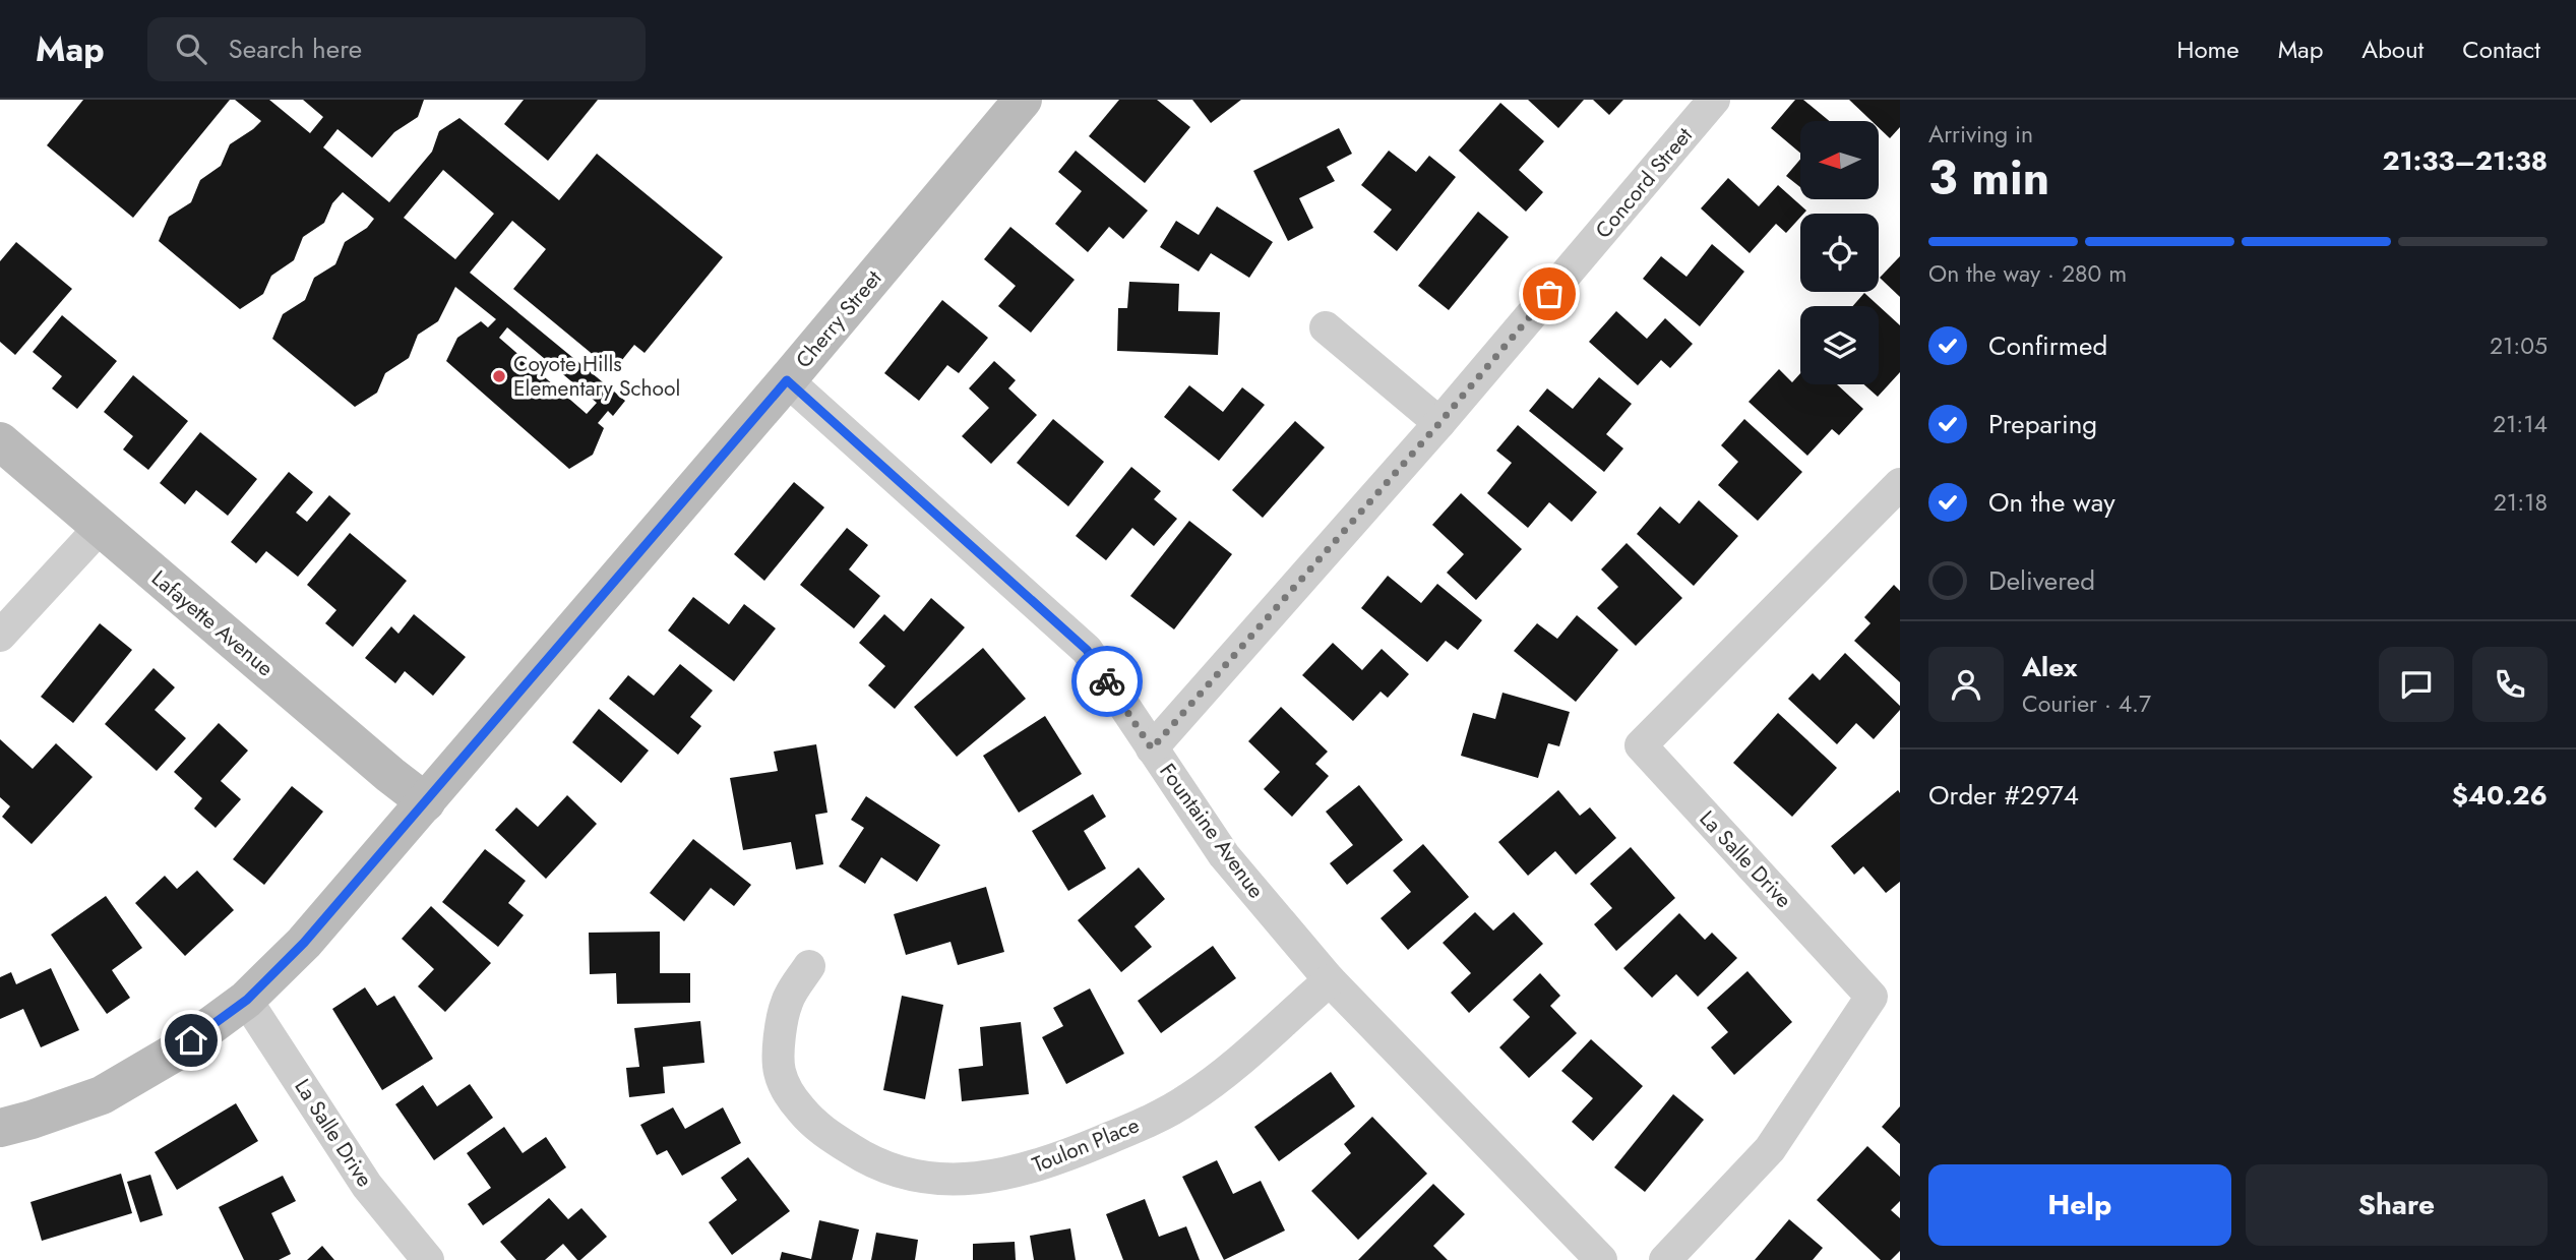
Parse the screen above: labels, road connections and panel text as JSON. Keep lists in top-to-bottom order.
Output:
{
  "streets": {
    "street": [
      "Concord Street",
      "Cherry Street",
      "Lafayette Avenue",
      "Fountaine Avenue",
      "La Salle Drive",
      "Toulon Place"
    ]
  },
  "crossings": [
    ["Concord Street", "Fountaine Avenue"],
    ["Cherry Street", "Lafayette Avenue"],
    ["Cherry Street", "Fountaine Avenue"],
    ["Cherry Street", "La Salle Drive"],
    ["Fountaine Avenue", "Toulon Place"]
  ],
  "places": ["Coyote Hills Elementary School"],
  "north": "left",
  "page": {
    "header": "Map",
    "search": "Search here",
    "nav": [
      "Home",
      "Map",
      "About",
      "Contact"
    ],
    "heading": ["3 min", "Arriving in", "21:33–21:38"],
    "panel": [
      "Alex",
      "Courier · 4.7",
      "Order #2974",
      "$40.26"
    ],
    "bar": "On the way · 280 m",
    "list": [
      ["Confirmed", "21:05"],
      ["Preparing", "21:14"],
      ["On the way", "21:18"],
      "Delivered"
    ],
    "buttons": ["Help", "Share"]
  }
}
